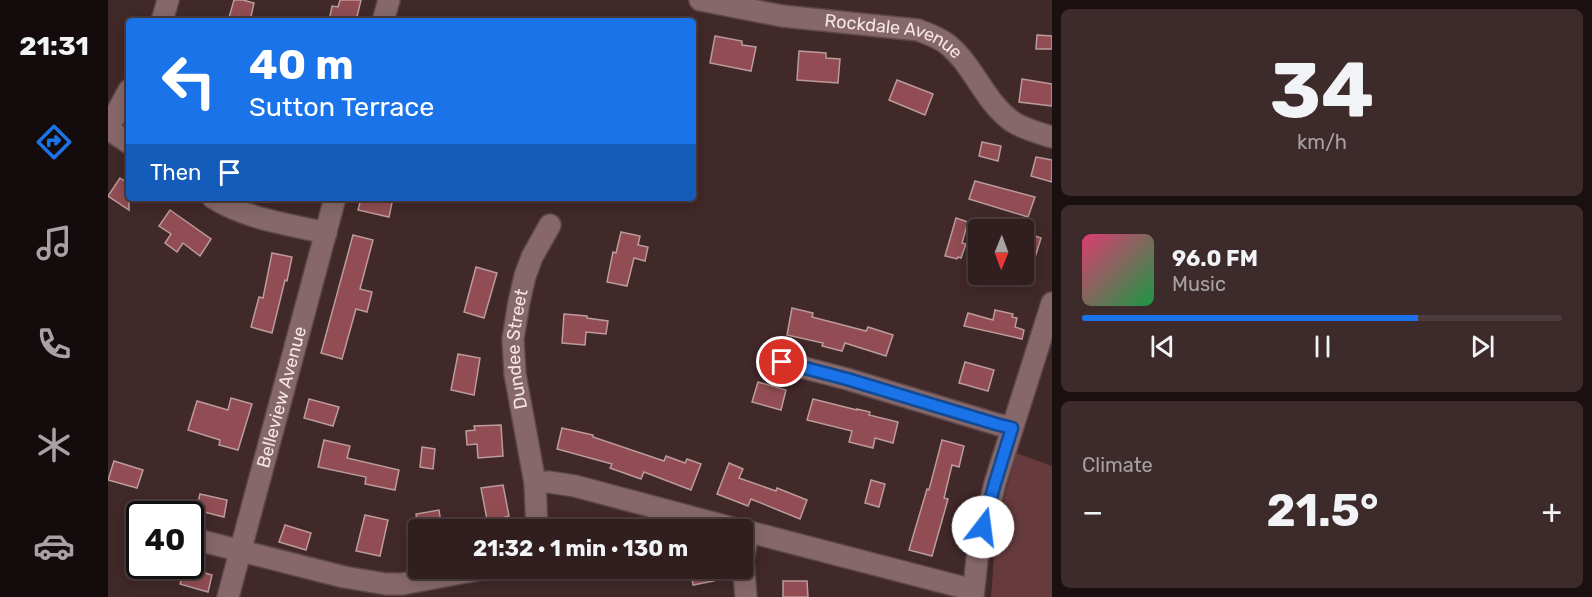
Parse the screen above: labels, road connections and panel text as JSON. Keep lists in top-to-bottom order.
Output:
{
  "streets": {
    "street": ["Rockdale Avenue", "Dundee Street", "Belleview Avenue"]
  },
  "north": "bottom",
  "page": {
    "tabs": "21:31",
    "tile": [
      ["34", "km/h"],
      "Climate"
    ],
    "turn": ["40 m", "Sutton Terrace"],
    "then": "Then",
    "song": ["96.0 FM", "Music"],
    "heat": ["−", "21.5°", "+"],
    "limit": "40",
    "trip": "21:32 · 1 min · 130 m"
  }
}
